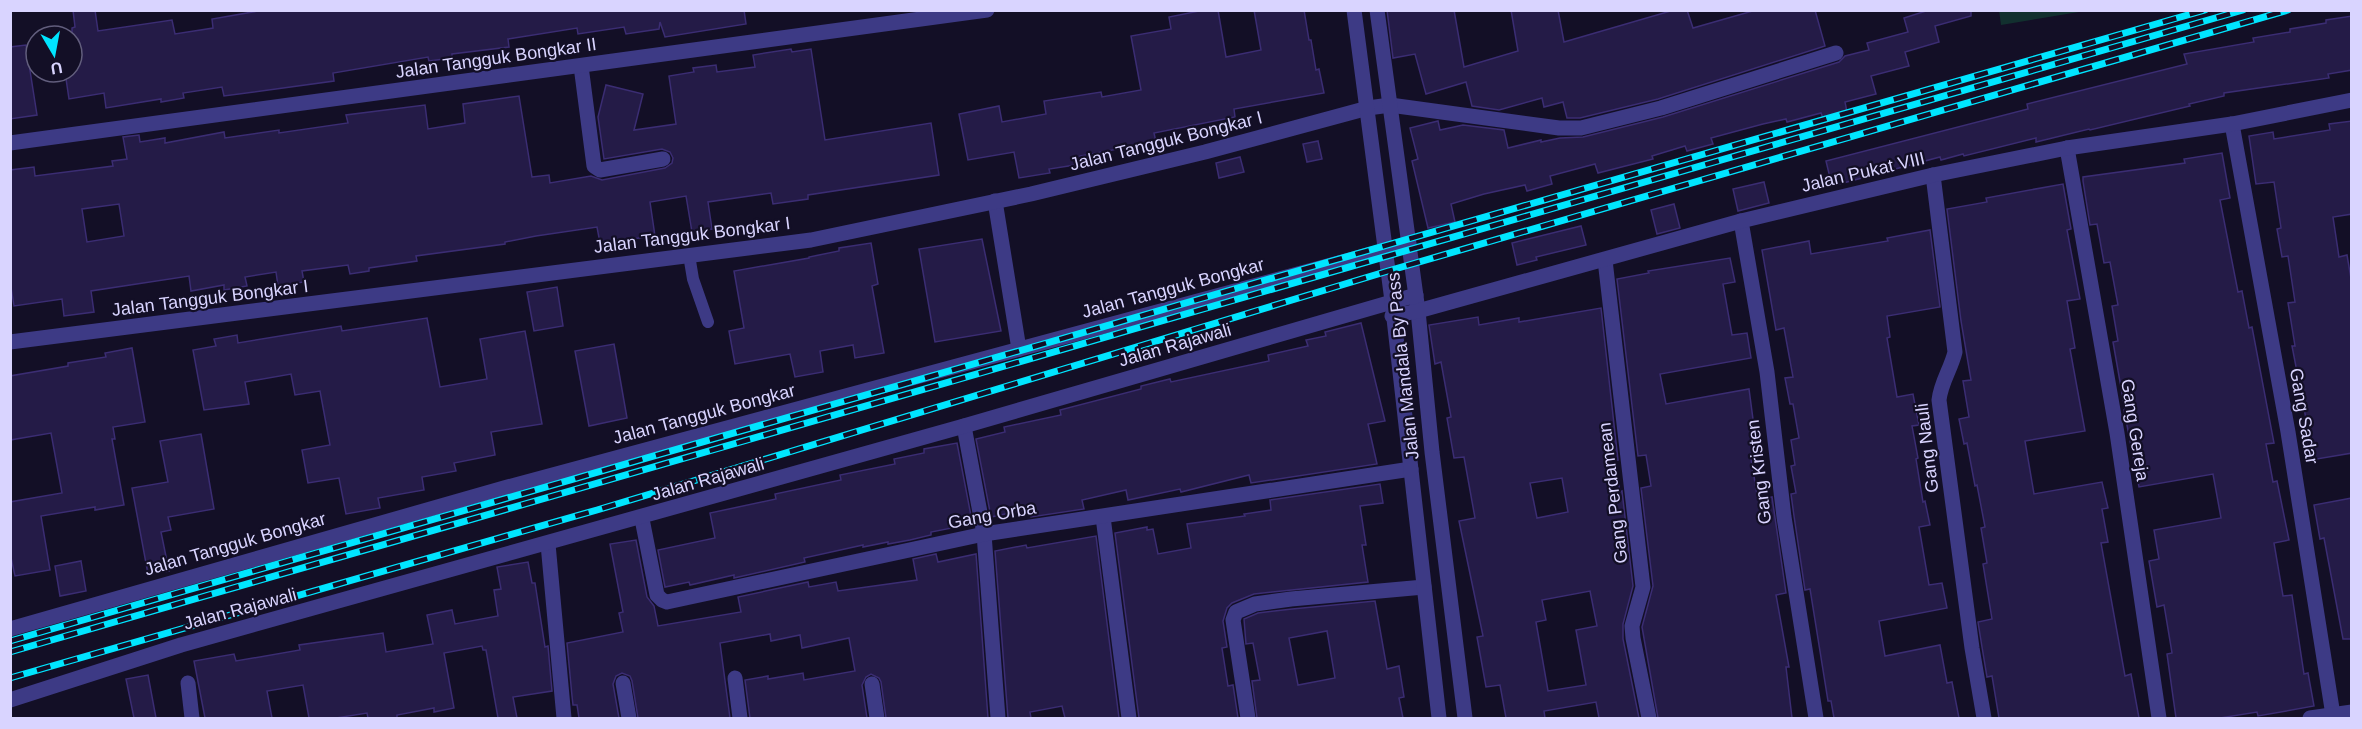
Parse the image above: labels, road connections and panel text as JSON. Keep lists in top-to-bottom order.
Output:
{
  "streets": {
    "street": [
      "Jalan Tangguk Bongkar II",
      "Jalan Tangguk Bongkar I",
      "Jalan Pukat VIII",
      "Jalan Tangguk Bongkar",
      "Jalan Rajawali",
      "Jalan Mandala By Pass",
      "Gang Sadar",
      "Gang Gereja",
      "Gang Nauli",
      "Gang Kristen",
      "Gang Perdamean",
      "Gang Orba"
    ]
  },
  "crossings": [
    ["Jalan Tangguk Bongkar I", "Jalan Mandala By Pass"],
    ["Jalan Pukat VIII", "Jalan Rajawali"],
    ["Jalan Pukat VIII", "Jalan Mandala By Pass"],
    ["Jalan Pukat VIII", "Gang Sadar"],
    ["Jalan Pukat VIII", "Gang Gereja"],
    ["Jalan Pukat VIII", "Gang Nauli"],
    ["Jalan Pukat VIII", "Gang Kristen"],
    ["Jalan Pukat VIII", "Gang Perdamean"],
    ["Jalan Tangguk Bongkar", "Jalan Mandala By Pass"],
    ["Jalan Rajawali", "Jalan Mandala By Pass"],
    ["Jalan Mandala By Pass", "Gang Orba"]
  ],
  "north": "bottom"
}
